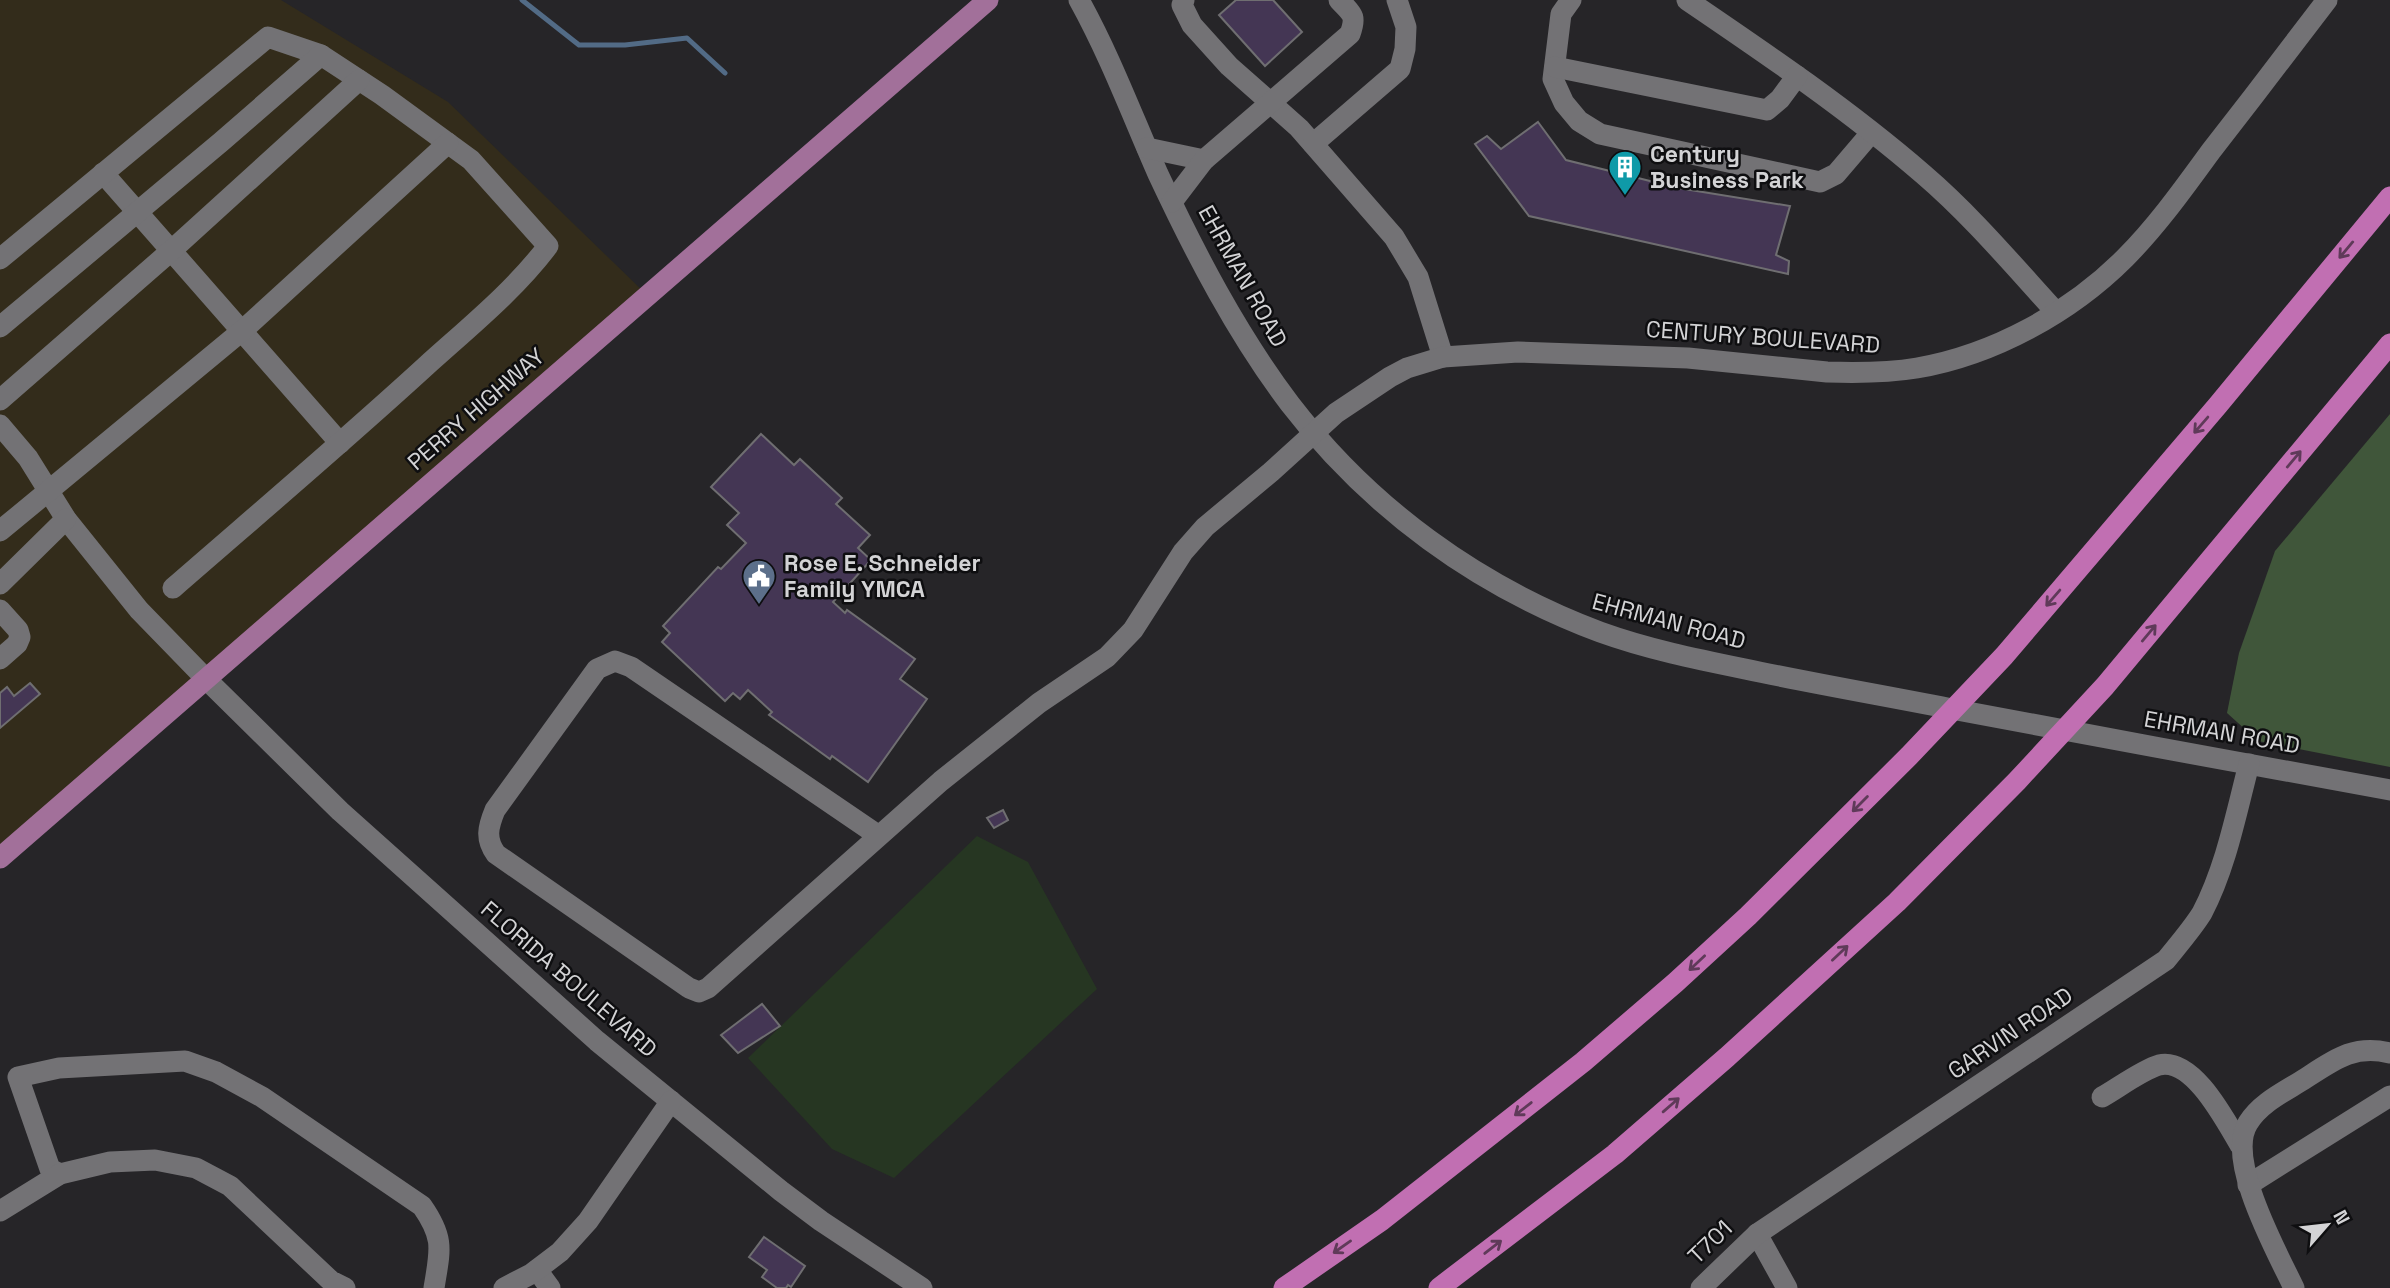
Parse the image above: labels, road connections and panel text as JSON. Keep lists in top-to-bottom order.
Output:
{
  "streets": {
    "main road": ["PERRY HIGHWAY"],
    "street": [
      "EHRMAN ROAD",
      "CENTURY BOULEVARD",
      "FLORIDA BOULEVARD",
      "GARVIN ROAD",
      "T701"
    ]
  },
  "crossings": [
    ["EHRMAN ROAD", "CENTURY BOULEVARD"],
    ["EHRMAN ROAD", "GARVIN ROAD"],
    ["PERRY HIGHWAY", "FLORIDA BOULEVARD"],
    ["GARVIN ROAD", "T701"]
  ],
  "places": {
    "building": ["Century Business Park"],
    "public building": ["Rose E. Schneider Family YMCA"]
  },
  "north": "top right"
}
